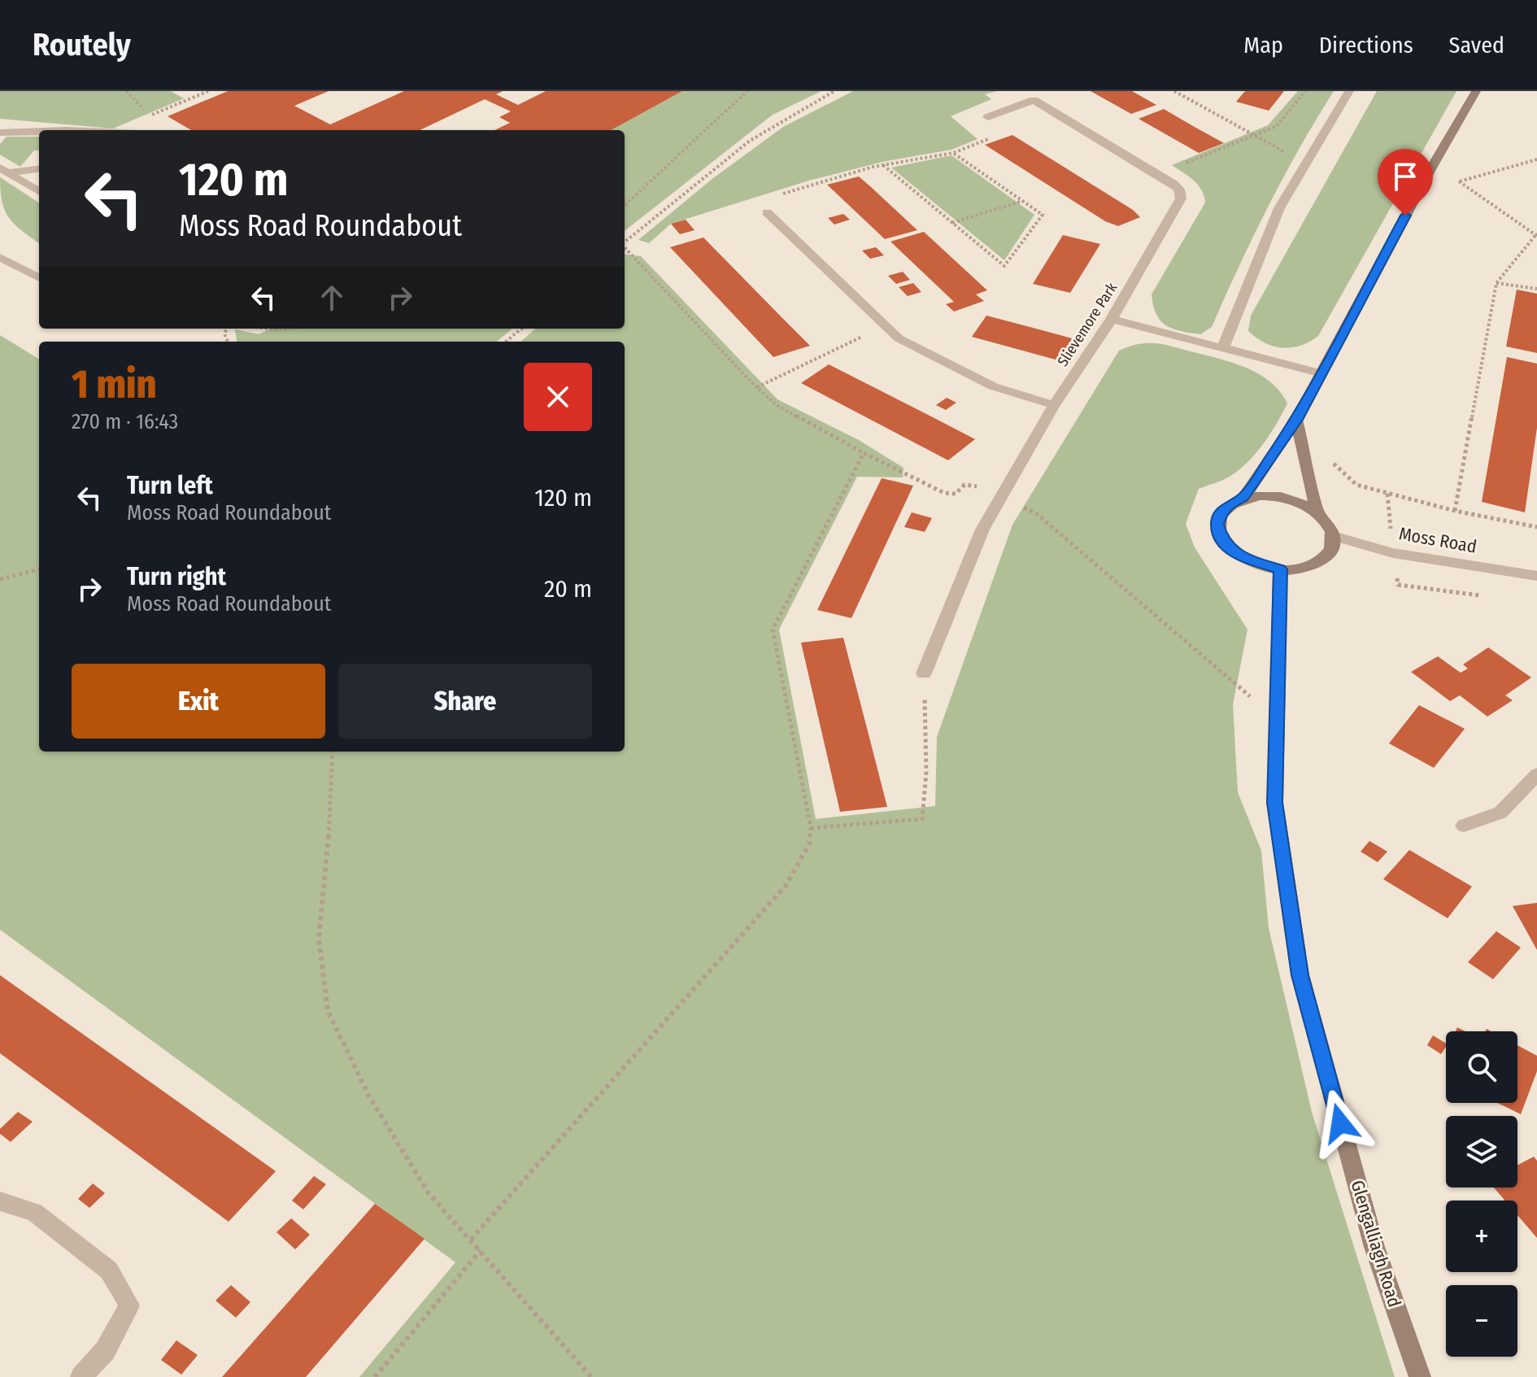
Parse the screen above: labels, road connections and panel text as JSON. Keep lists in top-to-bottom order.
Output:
{
  "streets": {
    "main road": ["Glengalliagh Road"],
    "street": ["Slievemore Park", "Moss Road"]
  },
  "crossings": [
    ["Moss Road", "Glengalliagh Road"]
  ],
  "page": {
    "header": "Routely",
    "nav": ["Map", "Directions", "Saved"],
    "turn": ["120 m", "Moss Road Roundabout"],
    "heading": ["1 min", "270 m · 16:43"],
    "list": [
      {
        "name": "Turn left",
        "note": "Moss Road Roundabout",
        "value": "120 m"
      },
      {
        "name": "Turn right",
        "note": "Moss Road Roundabout",
        "value": "20 m"
      }
    ],
    "buttons": ["Exit", "Share"],
    "map_buttons": ["+", "−"]
  }
}
